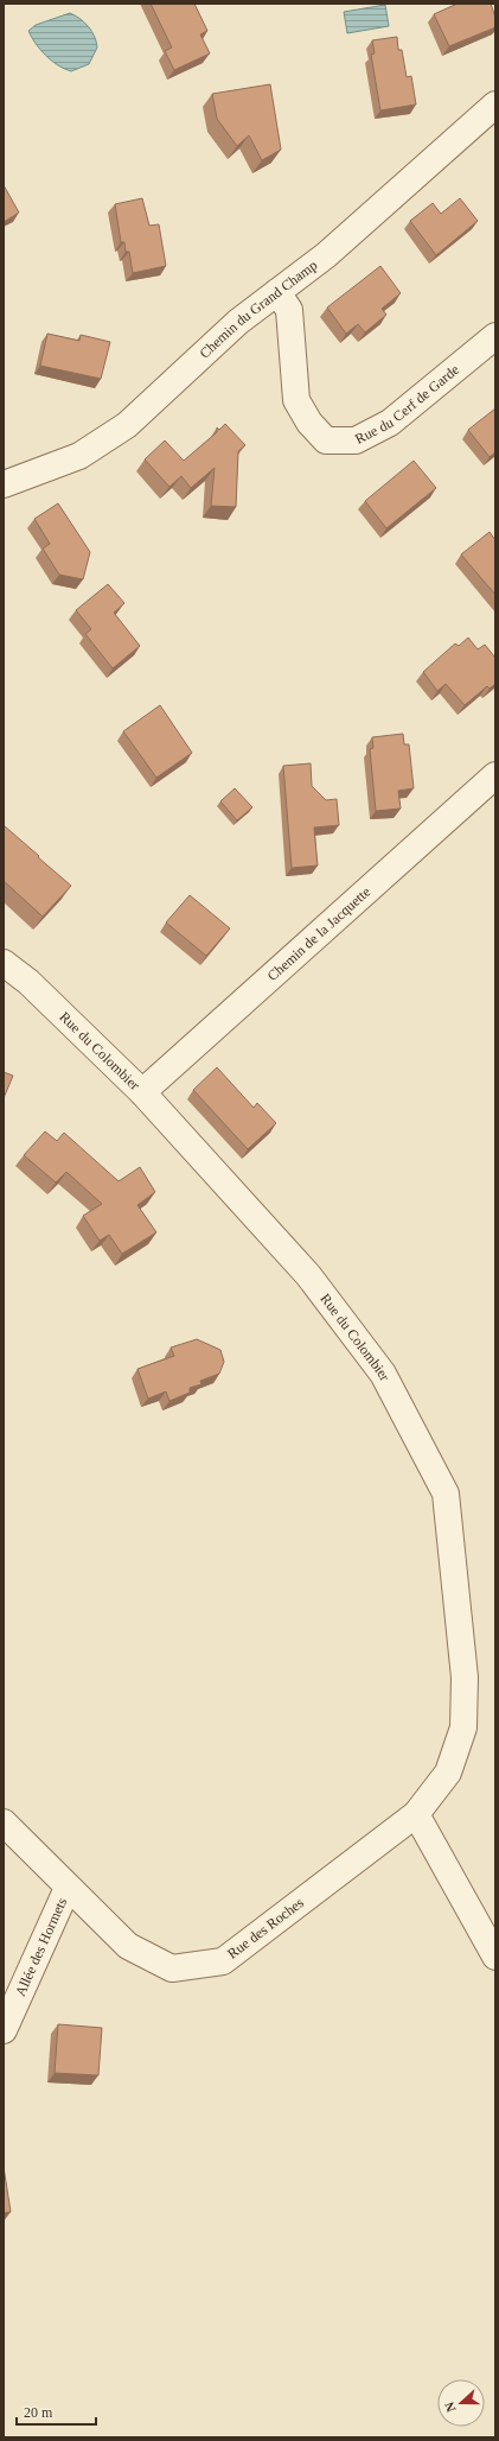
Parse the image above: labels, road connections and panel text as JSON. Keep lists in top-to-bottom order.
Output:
{
  "streets": {
    "street": [
      "Chemin du Grand Champ",
      "Rue du Cerf de Garde",
      "Chemin de la Jacquette",
      "Rue du Colombier",
      "Rue des Roches",
      "Allée des Hormets"
    ]
  },
  "crossings": [
    ["Chemin du Grand Champ", "Rue du Cerf de Garde"],
    ["Chemin de la Jacquette", "Rue du Colombier"],
    ["Rue du Colombier", "Rue des Roches"],
    ["Rue des Roches", "Allée des Hormets"]
  ],
  "scale_bar": "20 m",
  "north": "left"
}
